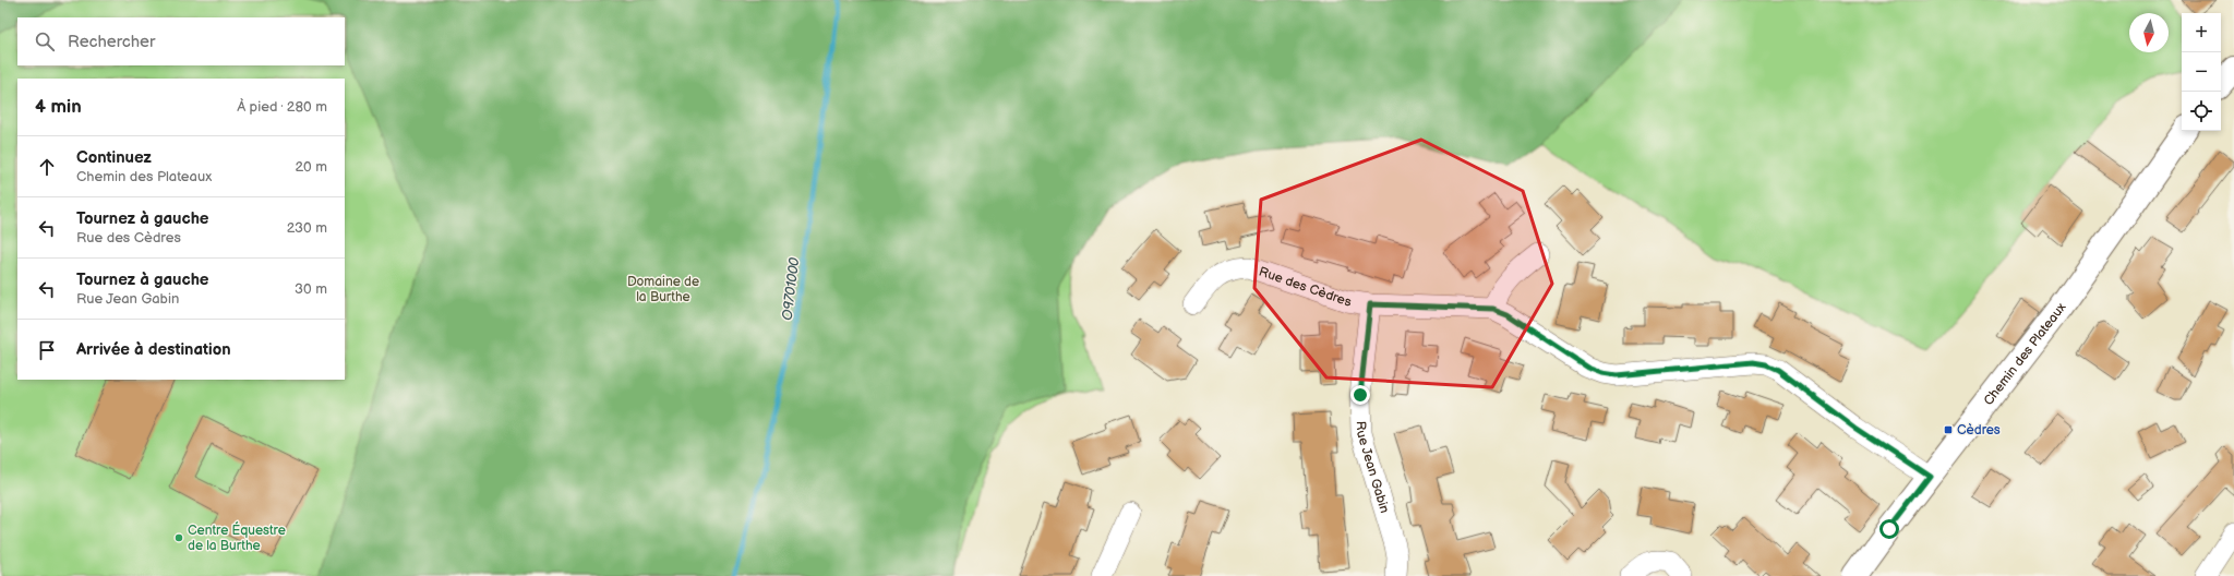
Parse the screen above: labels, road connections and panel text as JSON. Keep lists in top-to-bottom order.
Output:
{
  "streets": {
    "street": ["Rue des Cèdres", "Chemin des Plateaux", "Rue Jean Gabin"]
  },
  "crossings": [
    ["Rue des Cèdres", "Chemin des Plateaux"],
    ["Rue des Cèdres", "Rue Jean Gabin"]
  ],
  "water": ["O9701000"],
  "parks": ["Domaine de la Burthe"],
  "places": {
    "transit": ["Cèdres"],
    "other": ["Centre Équestre de la Burthe"]
  },
  "north": "bottom",
  "page": {
    "map_buttons": ["+", "−"],
    "search": "Rechercher",
    "heading": ["4 min", "À pied · 280 m"],
    "list": [
      ["Continuez", "Chemin des Plateaux", "20 m"],
      ["Tournez à gauche", "Rue des Cèdres", "230 m"],
      ["Tournez à gauche", "Rue Jean Gabin", "30 m"],
      "Arrivée à destination"
    ]
  }
}
